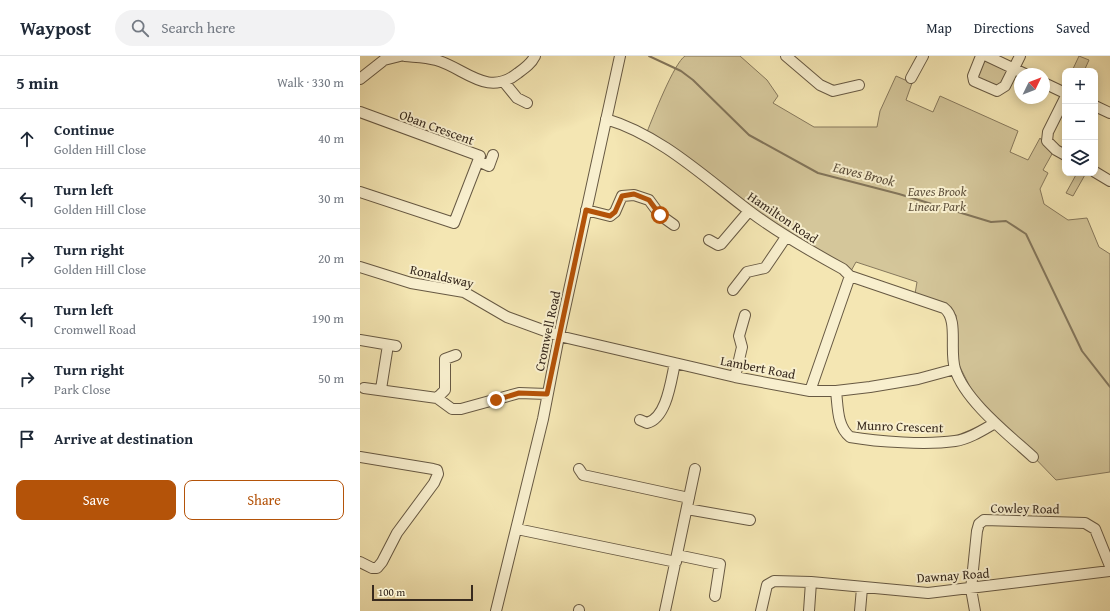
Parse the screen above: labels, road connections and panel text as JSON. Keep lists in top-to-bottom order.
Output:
{
  "streets": {
    "street": [
      "Oban Crescent",
      "Hamilton Road",
      "Ronaldsway",
      "Cromwell Road",
      "Lambert Road",
      "Munro Crescent",
      "Cowley Road",
      "Dawnay Road"
    ]
  },
  "crossings": [
    ["Hamilton Road", "Cromwell Road"],
    ["Hamilton Road", "Lambert Road"],
    ["Ronaldsway", "Cromwell Road"],
    ["Ronaldsway", "Lambert Road"],
    ["Cromwell Road", "Lambert Road"],
    ["Lambert Road", "Munro Crescent"],
    ["Cowley Road", "Dawnay Road"]
  ],
  "water": ["Eaves Brook"],
  "parks": ["Eaves Brook Linear Park"],
  "scale_bar": "100 m",
  "north": "top right",
  "page": {
    "header": "Waypost",
    "search": "Search here",
    "nav": ["Map", "Directions", "Saved"],
    "heading": ["5 min", "Walk · 330 m"],
    "map_buttons": ["+", "−"],
    "list": [
      ["Continue", "Golden Hill Close", "40 m"],
      ["Turn left", "Golden Hill Close", "30 m"],
      ["Turn right", "Golden Hill Close", "20 m"],
      ["Turn left", "Cromwell Road", "190 m"],
      ["Turn right", "Park Close", "50 m"],
      "Arrive at destination"
    ],
    "buttons": ["Save", "Share"],
    "scale": "100 m"
  }
}
